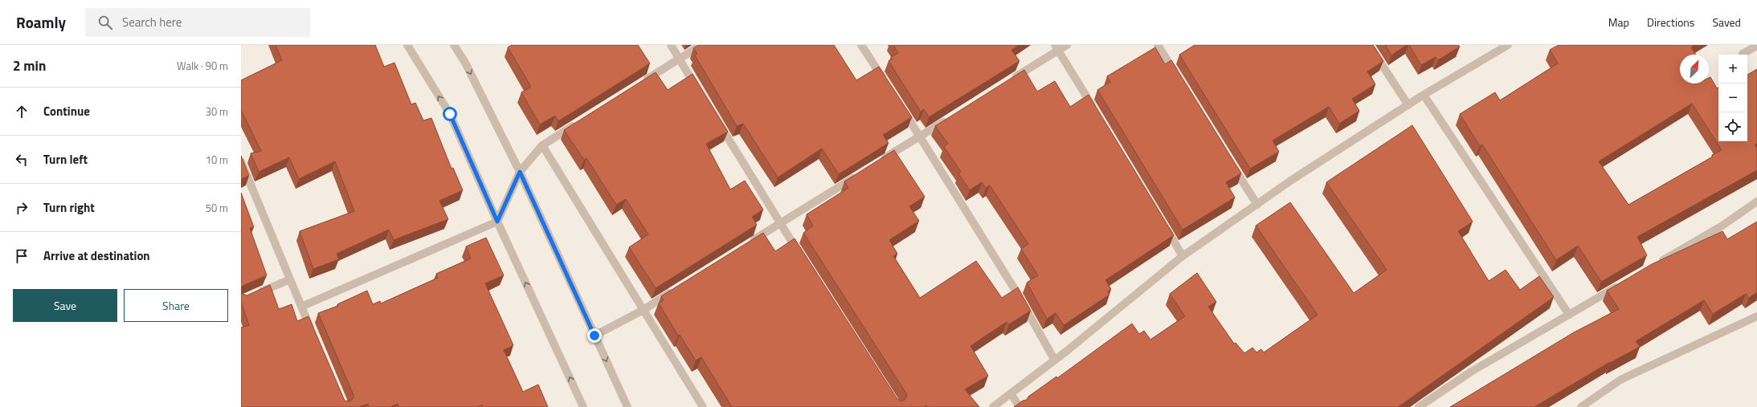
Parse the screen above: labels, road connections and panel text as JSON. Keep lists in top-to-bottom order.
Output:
{
  "north": "top right",
  "page": {
    "header": "Roamly",
    "search": "Search here",
    "nav": ["Map", "Directions", "Saved"],
    "heading": ["2 min", "Walk · 90 m"],
    "map_buttons": ["+", "−"],
    "list": [
      ["Continue", "30 m"],
      ["Turn left", "10 m"],
      ["Turn right", "50 m"],
      "Arrive at destination"
    ],
    "buttons": ["Save", "Share"]
  }
}
